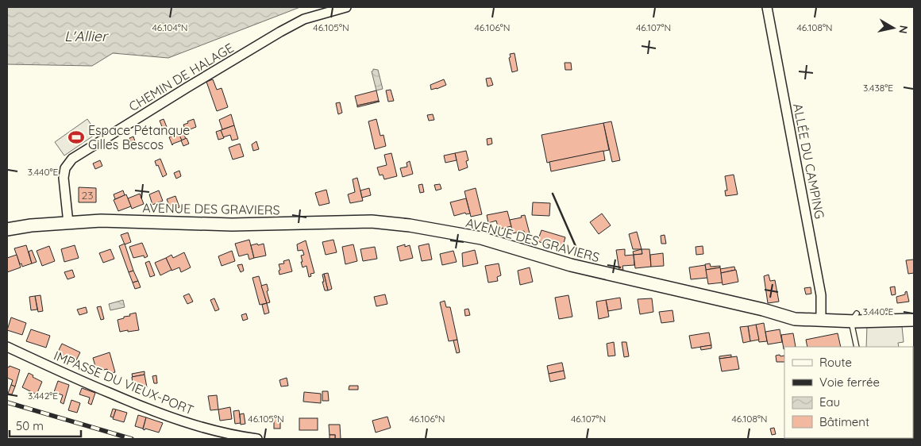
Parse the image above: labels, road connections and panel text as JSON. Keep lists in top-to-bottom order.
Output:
{
  "streets": {
    "street": [
      "CHEMIN DE HALAGE",
      "ALLÉE DU CAMPING",
      "AVENUE DES GRAVIERS",
      "IMPASSE DU VIEUX-PORT"
    ]
  },
  "crossings": [
    ["CHEMIN DE HALAGE", "AVENUE DES GRAVIERS"],
    ["ALLÉE DU CAMPING", "AVENUE DES GRAVIERS"]
  ],
  "water": ["L'Allier"],
  "places": {
    "sports": ["Espace Pétanque Gilles Bescos"]
  },
  "house_numbers": ["23"],
  "legend": [
    "Route",
    "Voie ferrée",
    "Eau",
    "Bâtiment"
  ],
  "scale_bar": "50 m",
  "north": "right",
  "coordinates": [
    "46.104°N",
    "46.105°N",
    "46.106°N",
    "46.107°N",
    "46.108°N",
    "3.438°E",
    "3.440°E",
    "3.442°E"
  ]
}
